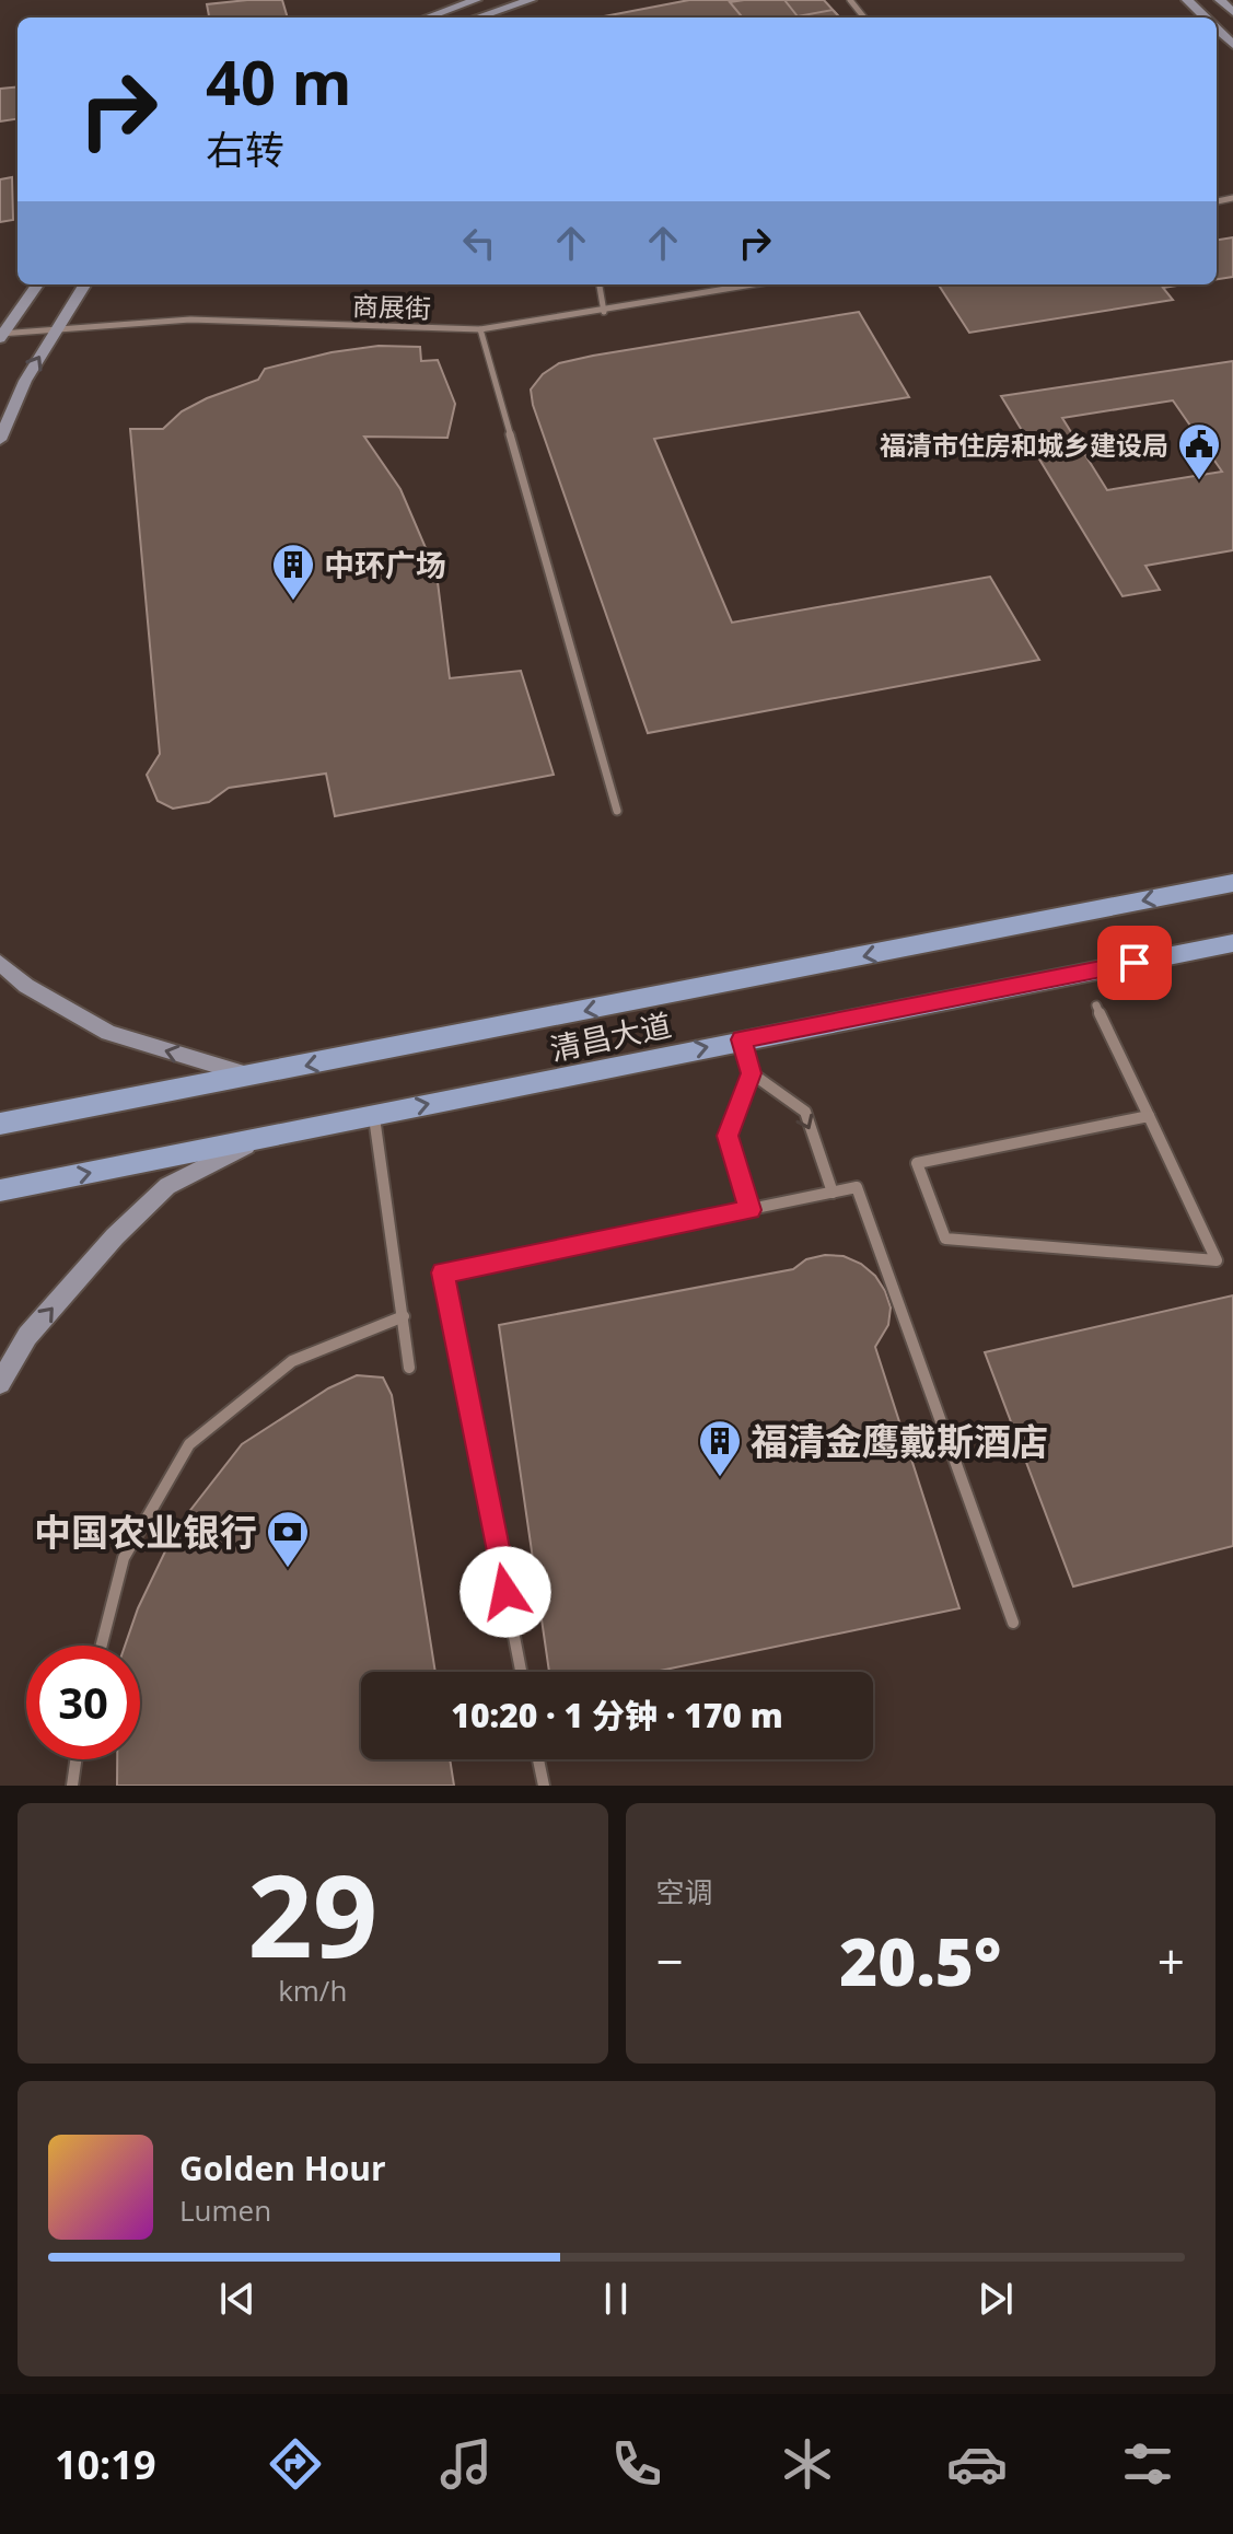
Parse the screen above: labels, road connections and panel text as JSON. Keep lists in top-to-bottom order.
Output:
{
  "streets": {
    "main road": ["清昌大道"],
    "street": ["商展街"]
  },
  "places": {
    "public building": ["福清市住房和城乡建设局"],
    "building": ["中环广场", "福清金鹰戴斯酒店"],
    "bank": ["中国农业银行"]
  },
  "page": {
    "turn": ["40 m", "右转"],
    "limit": "30",
    "trip": "10:20 · 1 分钟 · 170 m",
    "tile": [
      ["29", "km/h"],
      "空调"
    ],
    "heat": ["−", "20.5°", "+"],
    "song": ["Golden Hour", "Lumen"],
    "tabs": "10:19"
  }
}
